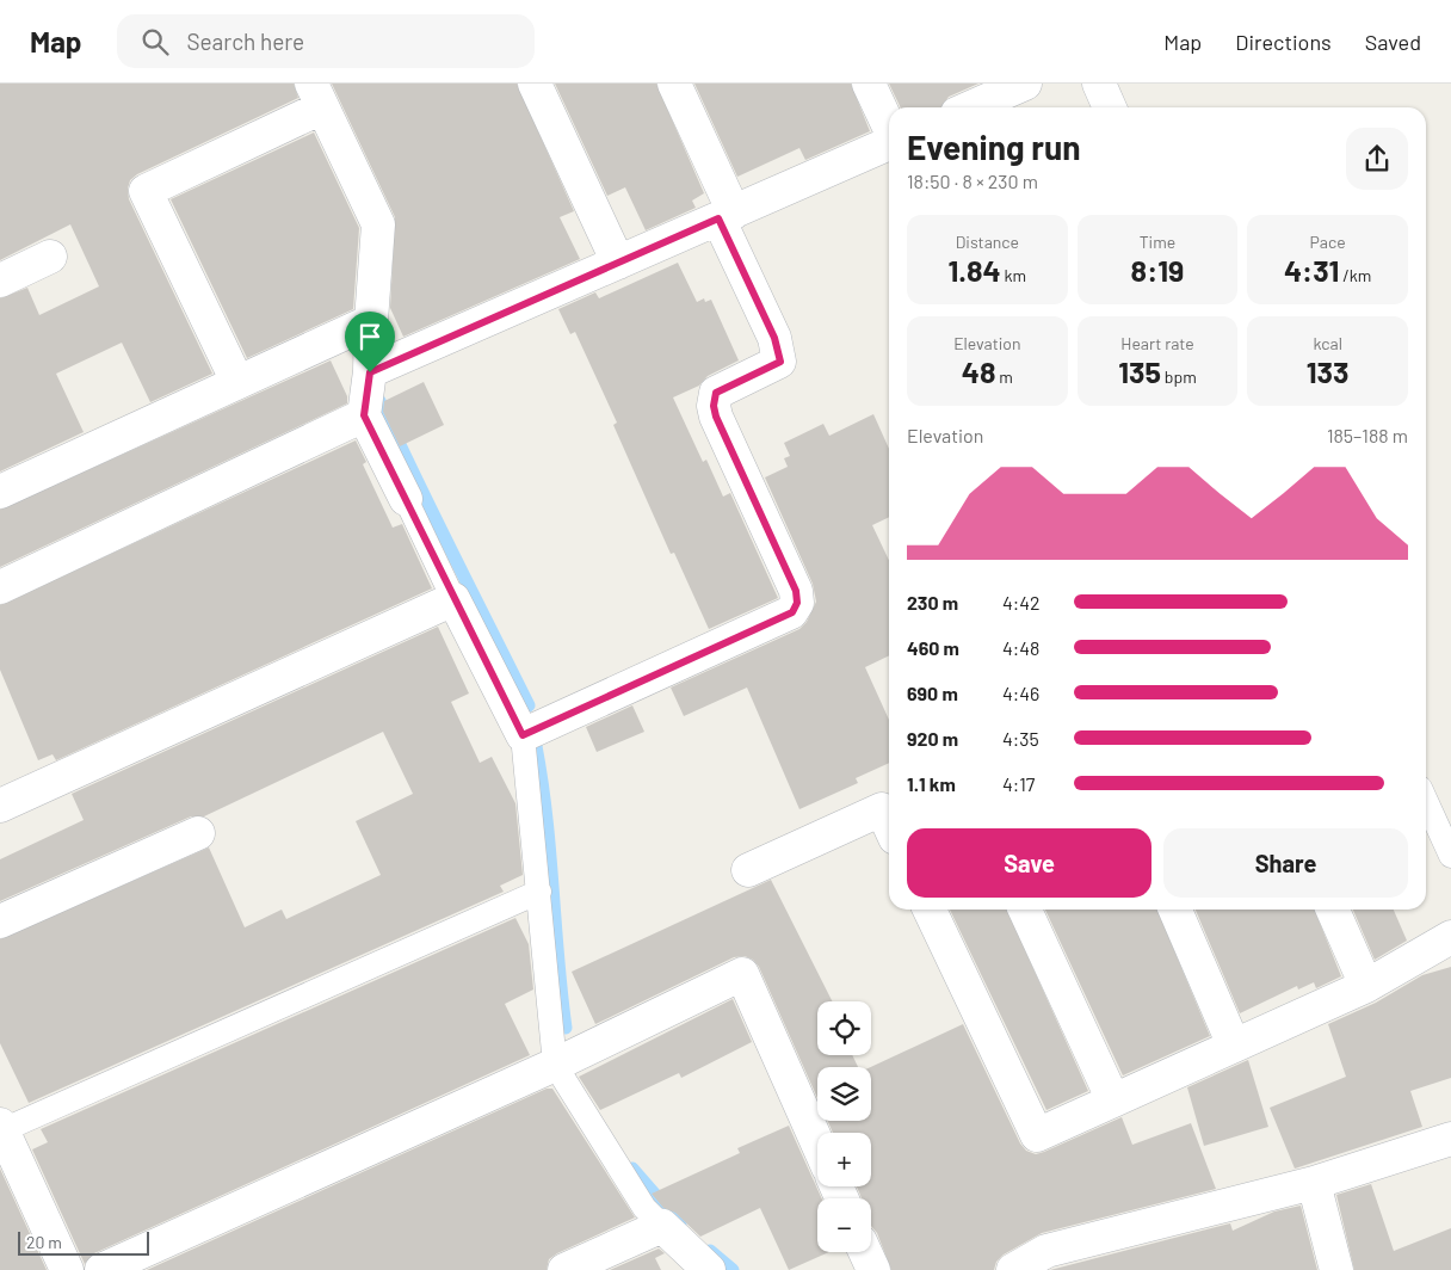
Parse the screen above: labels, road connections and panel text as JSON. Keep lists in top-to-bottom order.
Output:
{
  "scale_bar": "20 m",
  "page": {
    "header": "Map",
    "search": "Search here",
    "nav": ["Map", "Directions", "Saved"],
    "heading": ["Evening run", "18:50 · 8 × 230 m"],
    "stats": [
      ["Distance", "1.84 km"],
      ["Time", "8:19"],
      ["Pace", "4:31 /km"],
      ["Elevation", "48 m"],
      ["Heart rate", "135 bpm"],
      ["kcal", "133"]
    ],
    "chart": ["Elevation", "185–188 m"],
    "list": [
      {
        "name": "230 m",
        "note": "4:42"
      },
      {
        "name": "460 m",
        "note": "4:48"
      },
      {
        "name": "690 m",
        "note": "4:46"
      },
      {
        "name": "920 m",
        "note": "4:35"
      },
      {
        "name": "1.1 km",
        "note": "4:17"
      }
    ],
    "buttons": ["Save", "Share"],
    "map_buttons": ["+", "−"],
    "scale": "20 m"
  }
}
